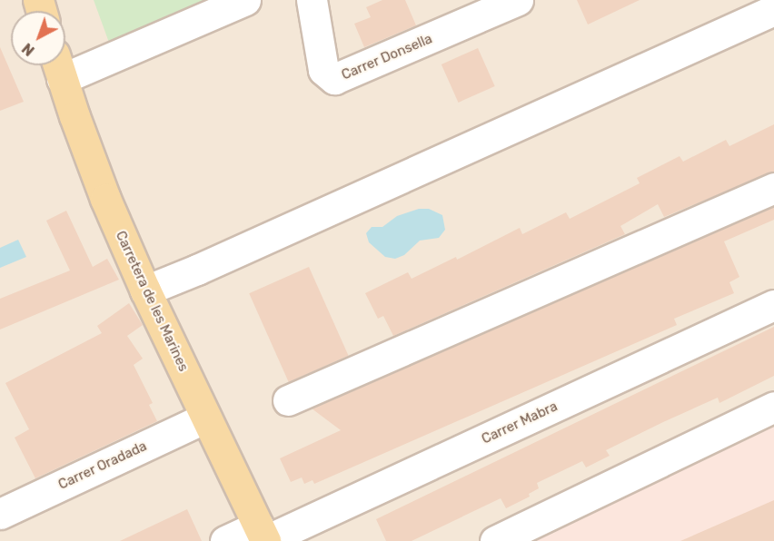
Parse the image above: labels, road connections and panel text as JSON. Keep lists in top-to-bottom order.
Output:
{
  "streets": {
    "main road": ["Carretera de les Marines"],
    "street": ["Carrer Donsella", "Carrer Mabra", "Carrer Oradada"]
  },
  "crossings": [
    ["Carretera de les Marines", "Carrer Mabra"],
    ["Carretera de les Marines", "Carrer Oradada"]
  ],
  "north": "bottom left"
}
